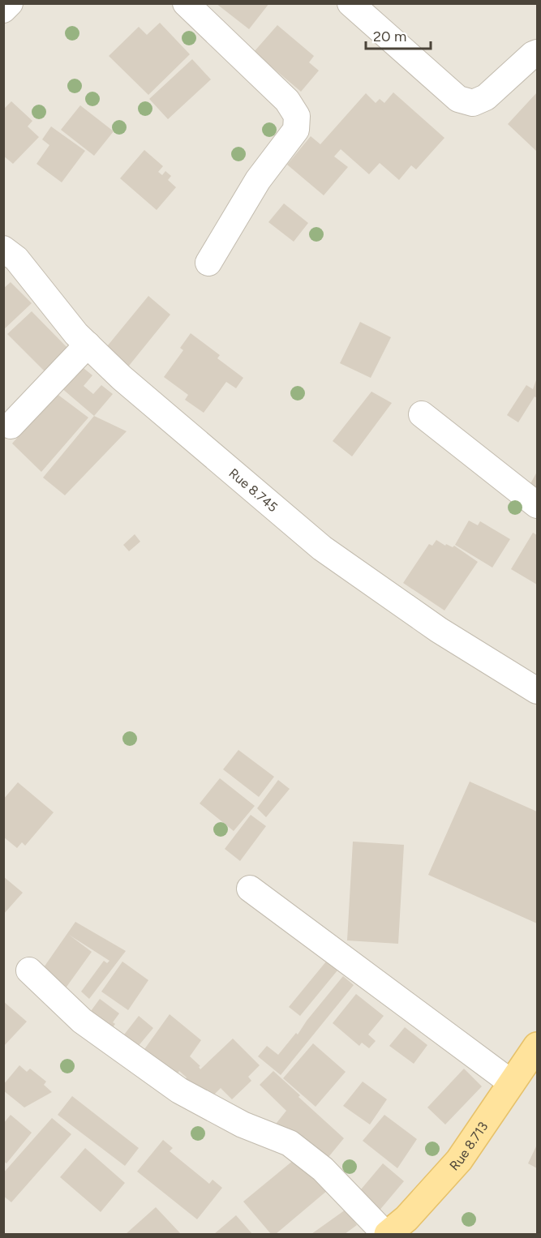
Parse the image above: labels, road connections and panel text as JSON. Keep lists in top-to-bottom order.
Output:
{
  "streets": {
    "main road": ["Rue 8.713"],
    "street": ["Rue 8.745"]
  },
  "scale_bar": "20 m"
}
